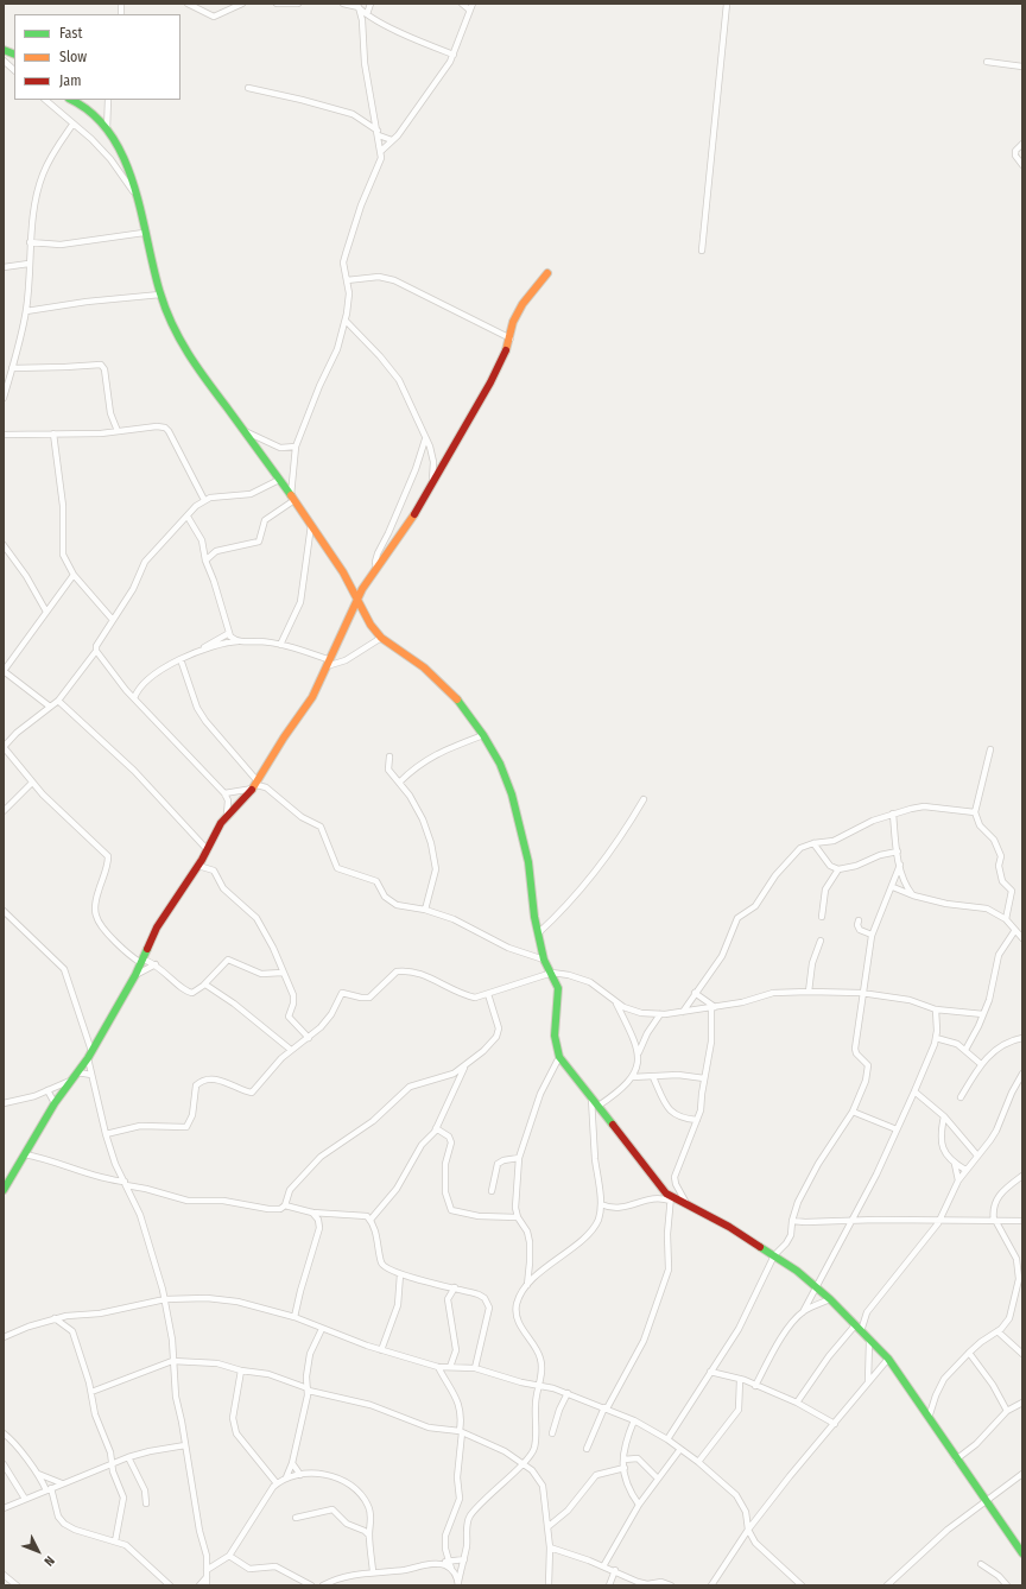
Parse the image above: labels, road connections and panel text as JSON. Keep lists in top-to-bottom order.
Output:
{
  "legend": ["Fast", "Slow", "Jam"],
  "north": "bottom right"
}
